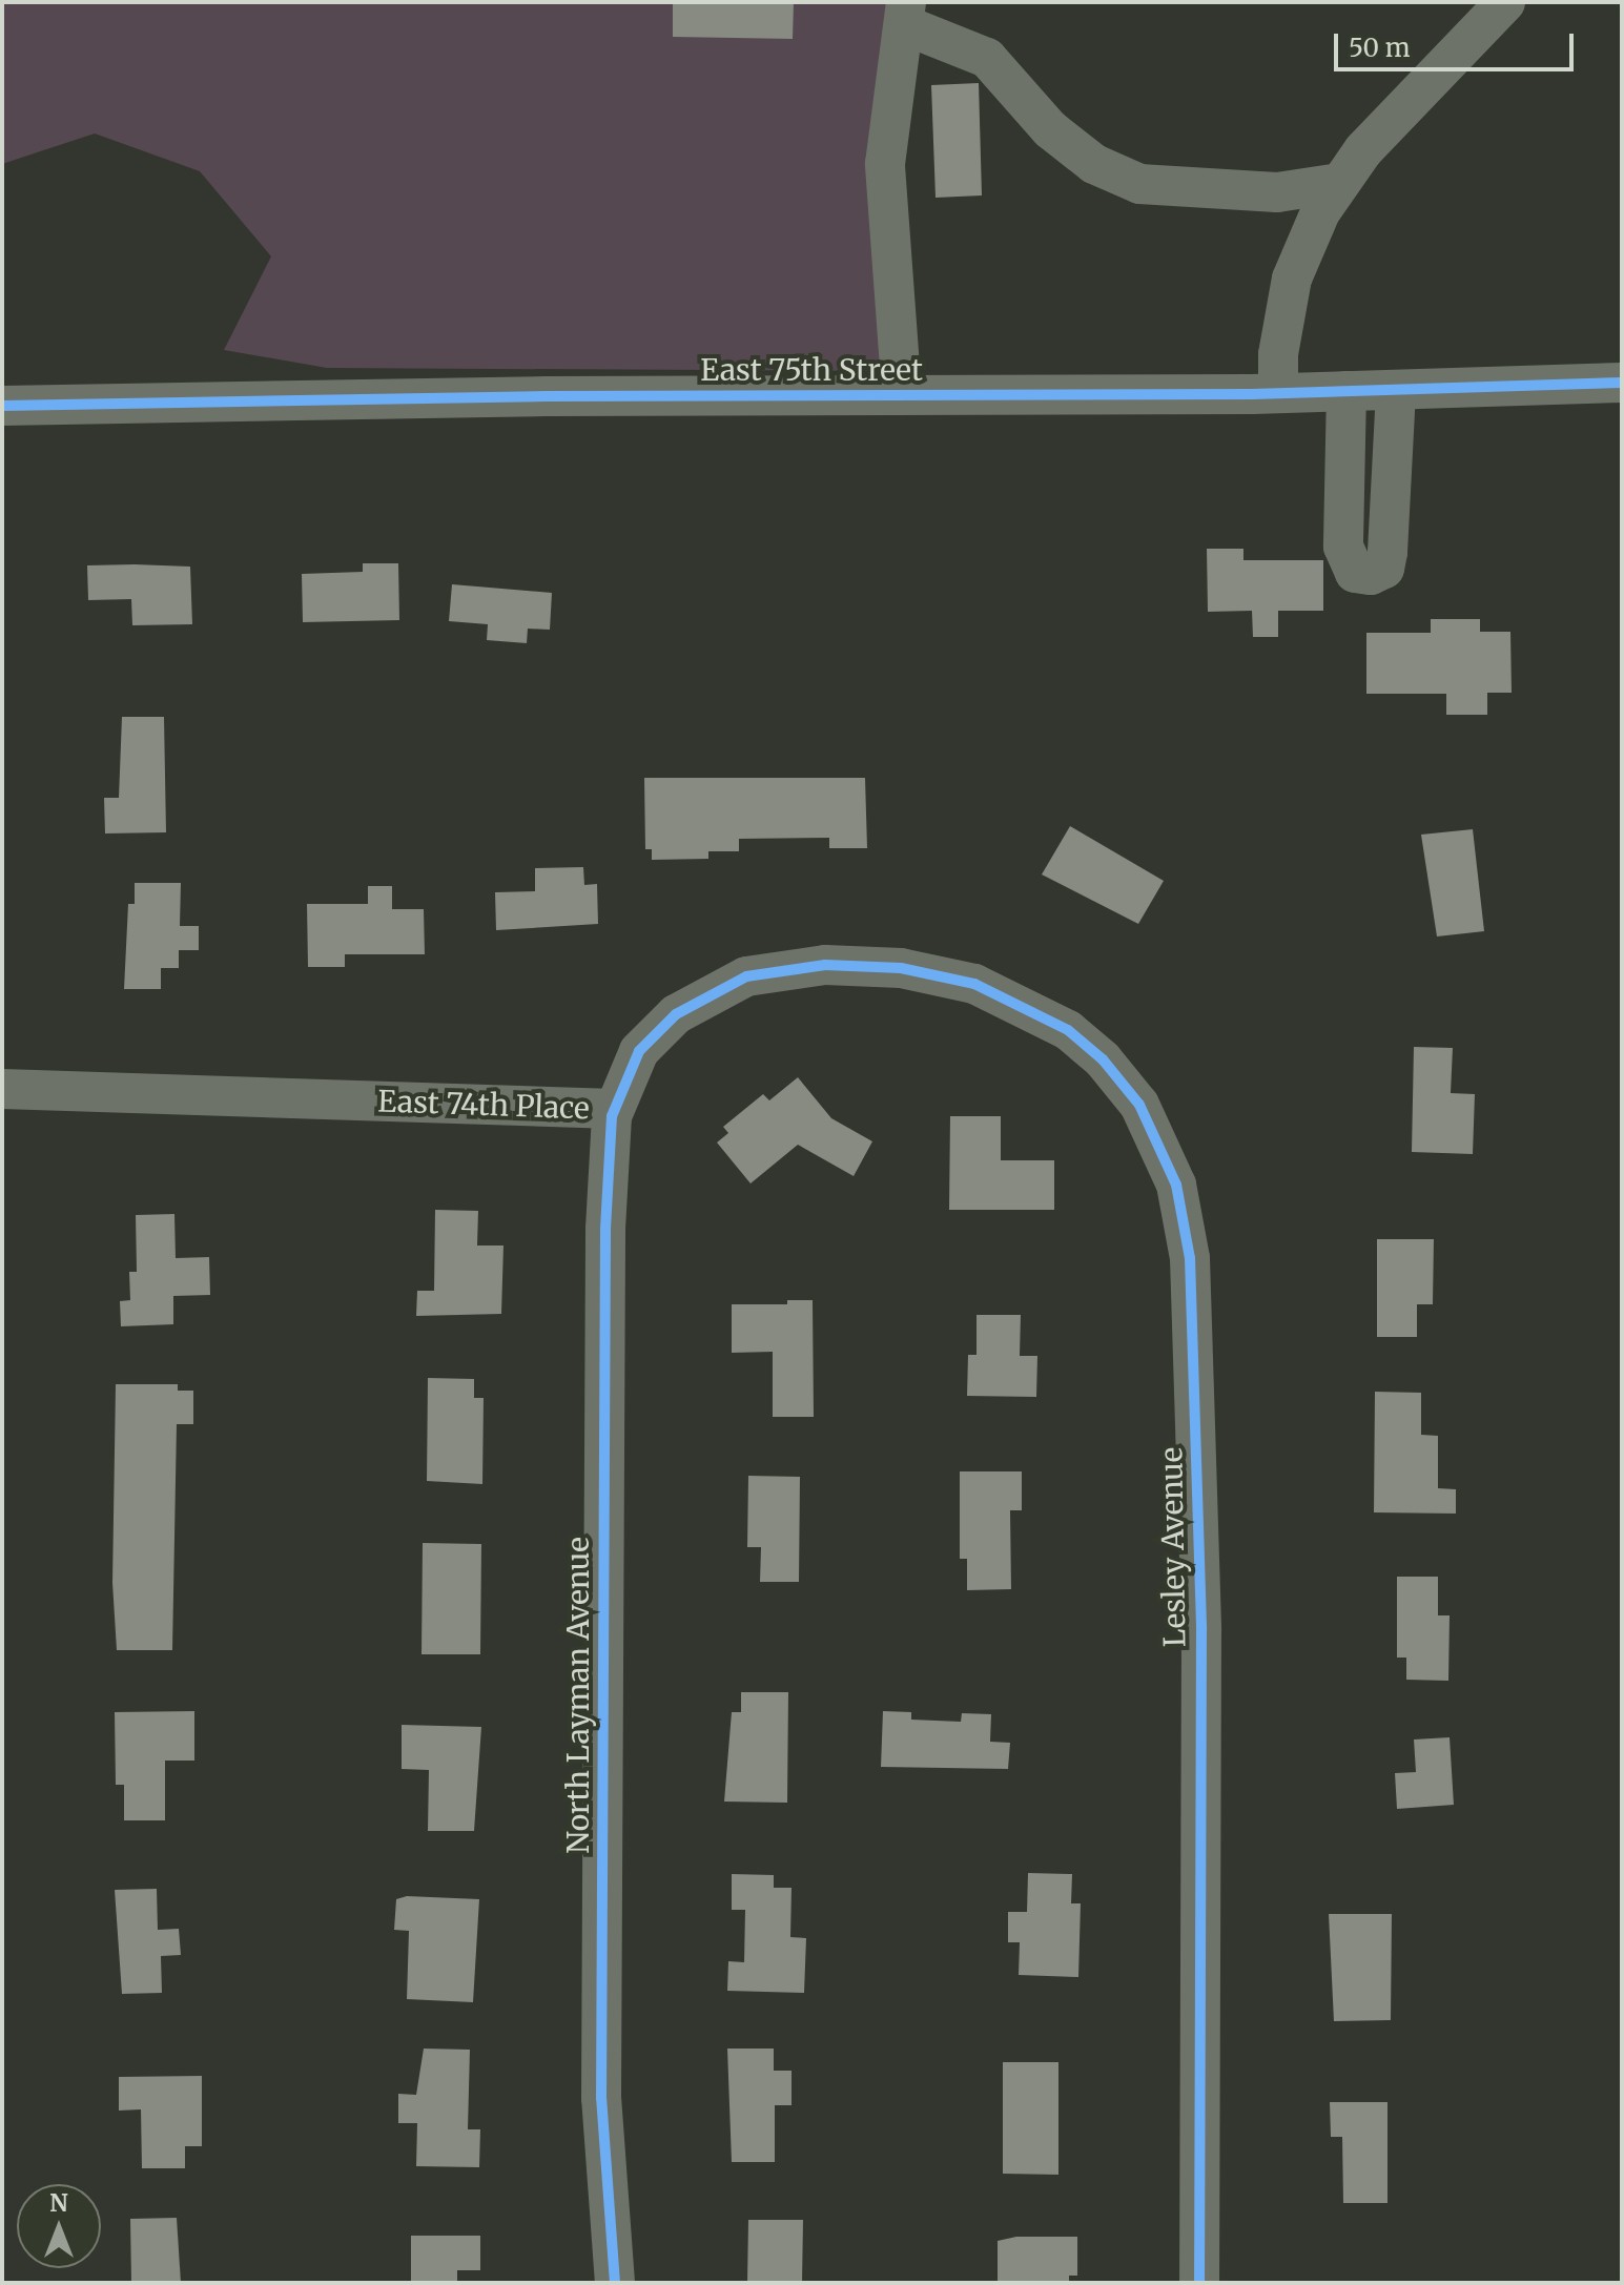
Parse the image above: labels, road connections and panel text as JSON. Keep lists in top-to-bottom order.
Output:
{
  "streets": {
    "street": [
      "East 75th Street",
      "East 74th Place",
      "Lesley Avenue",
      "North Layman Avenue"
    ]
  },
  "crossings": [
    ["East 74th Place", "Lesley Avenue"],
    ["East 74th Place", "North Layman Avenue"]
  ],
  "scale_bar": "50 m",
  "north": "top"
}
